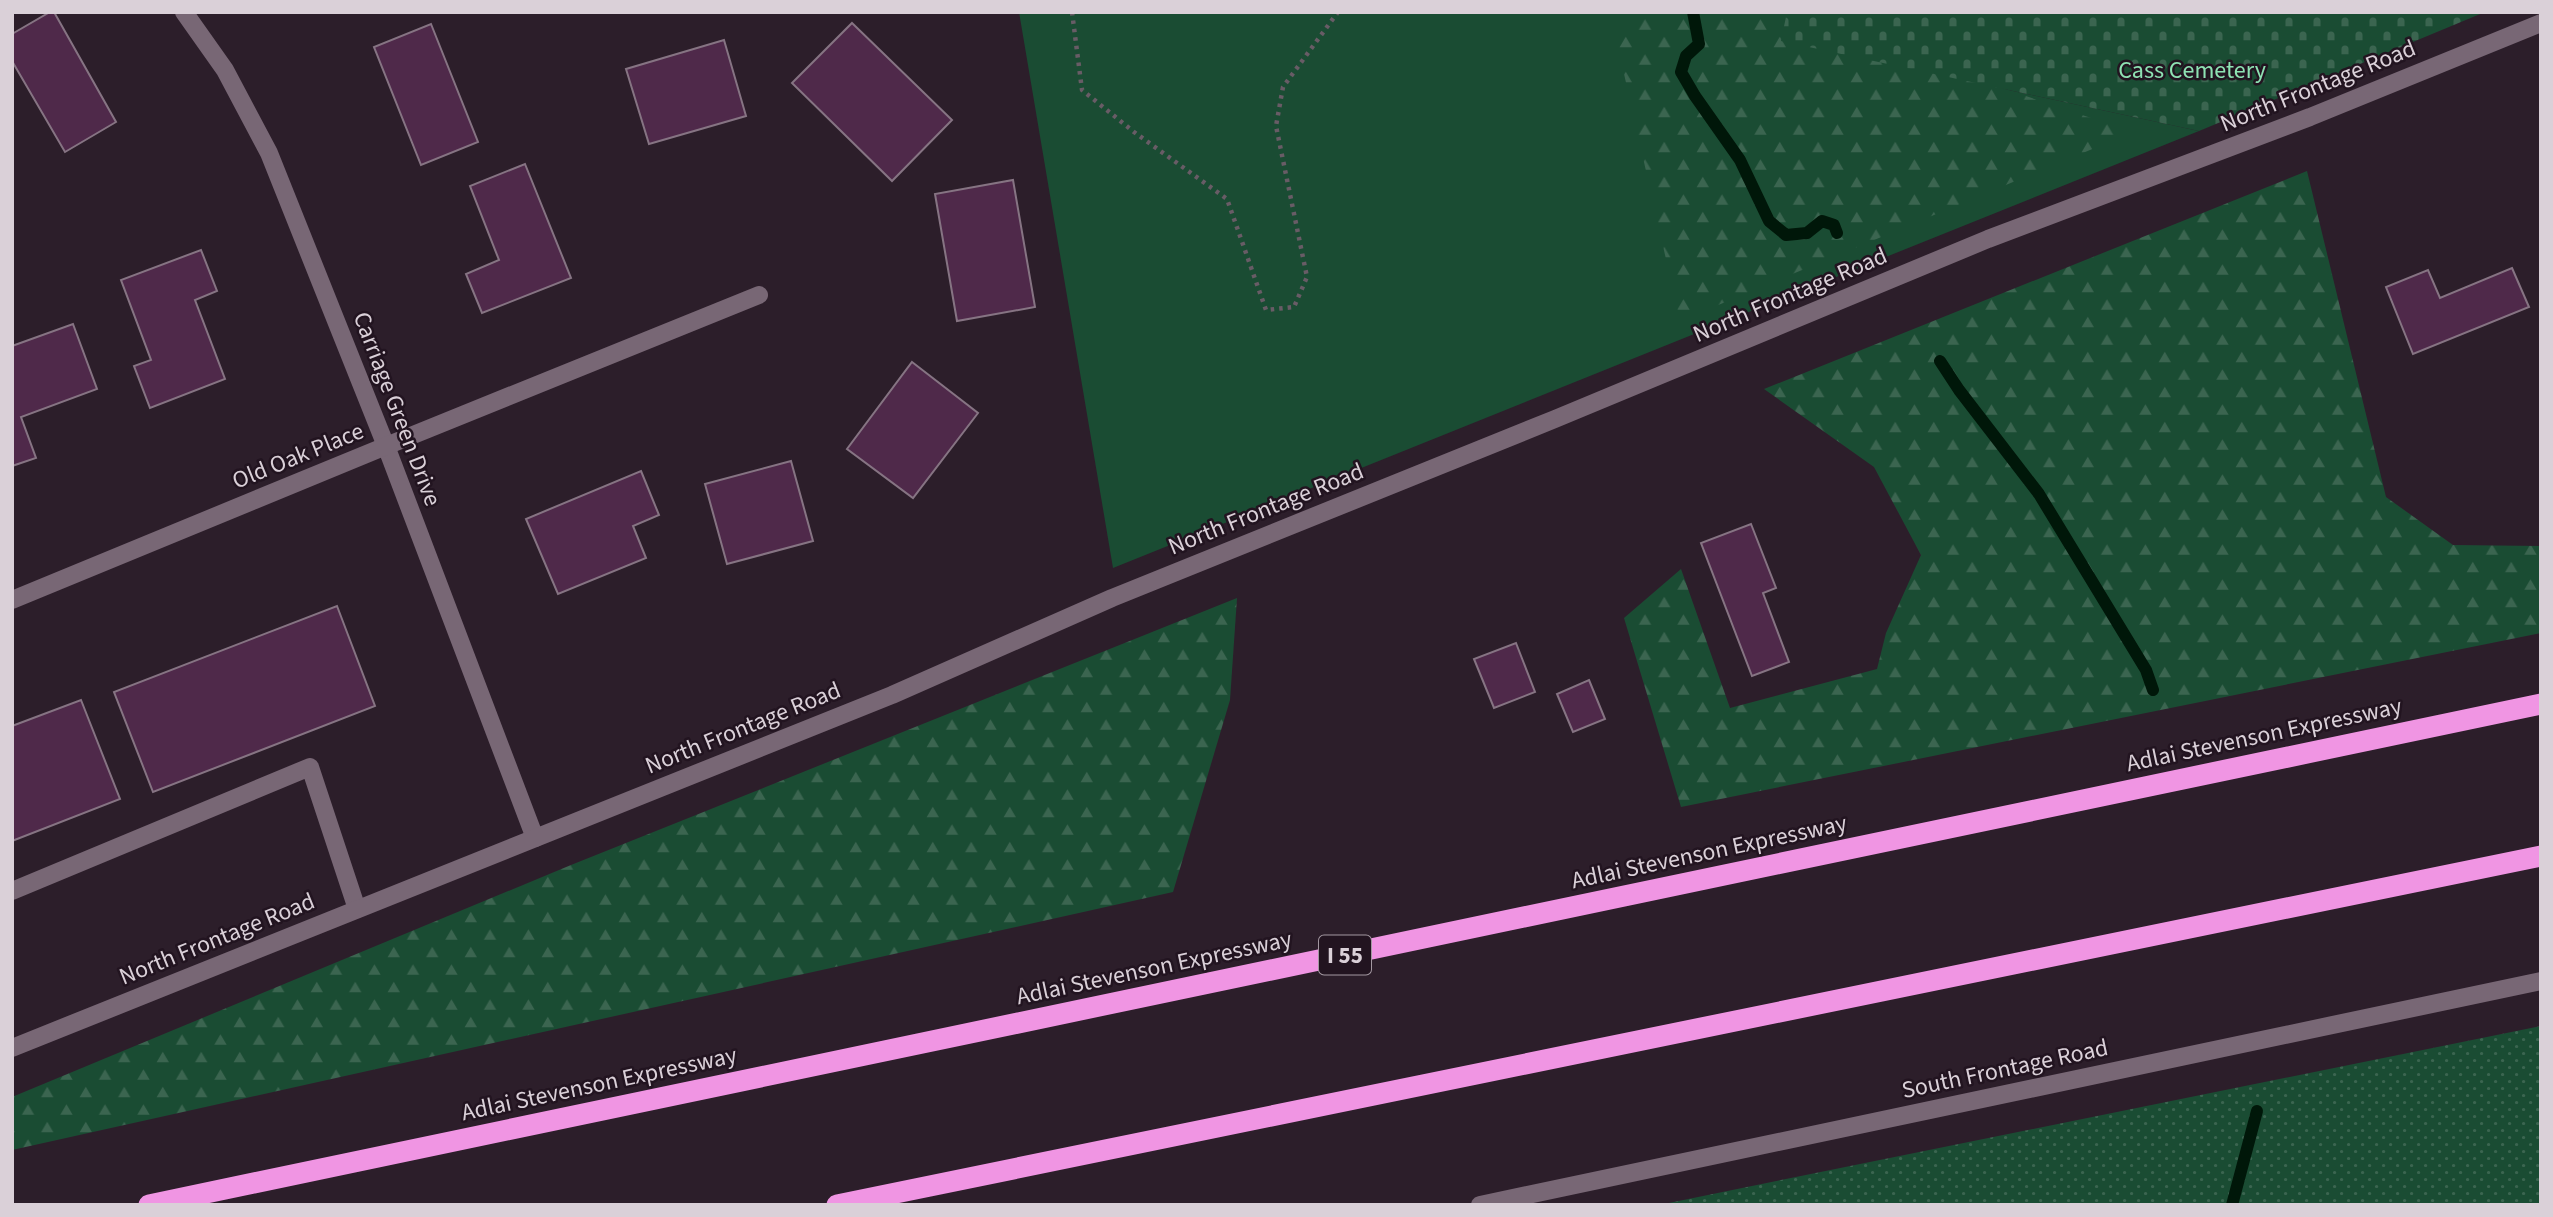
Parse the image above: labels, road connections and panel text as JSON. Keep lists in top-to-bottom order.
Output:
{
  "streets": {
    "highway": ["Adlai Stevenson Expressway", "I 55"],
    "street": [
      "North Frontage Road",
      "Carriage Green Drive",
      "Old Oak Place",
      "South Frontage Road"
    ]
  },
  "crossings": [
    ["North Frontage Road", "Carriage Green Drive"],
    ["Carriage Green Drive", "Old Oak Place"]
  ],
  "parks": ["Cass Cemetery"]
}
